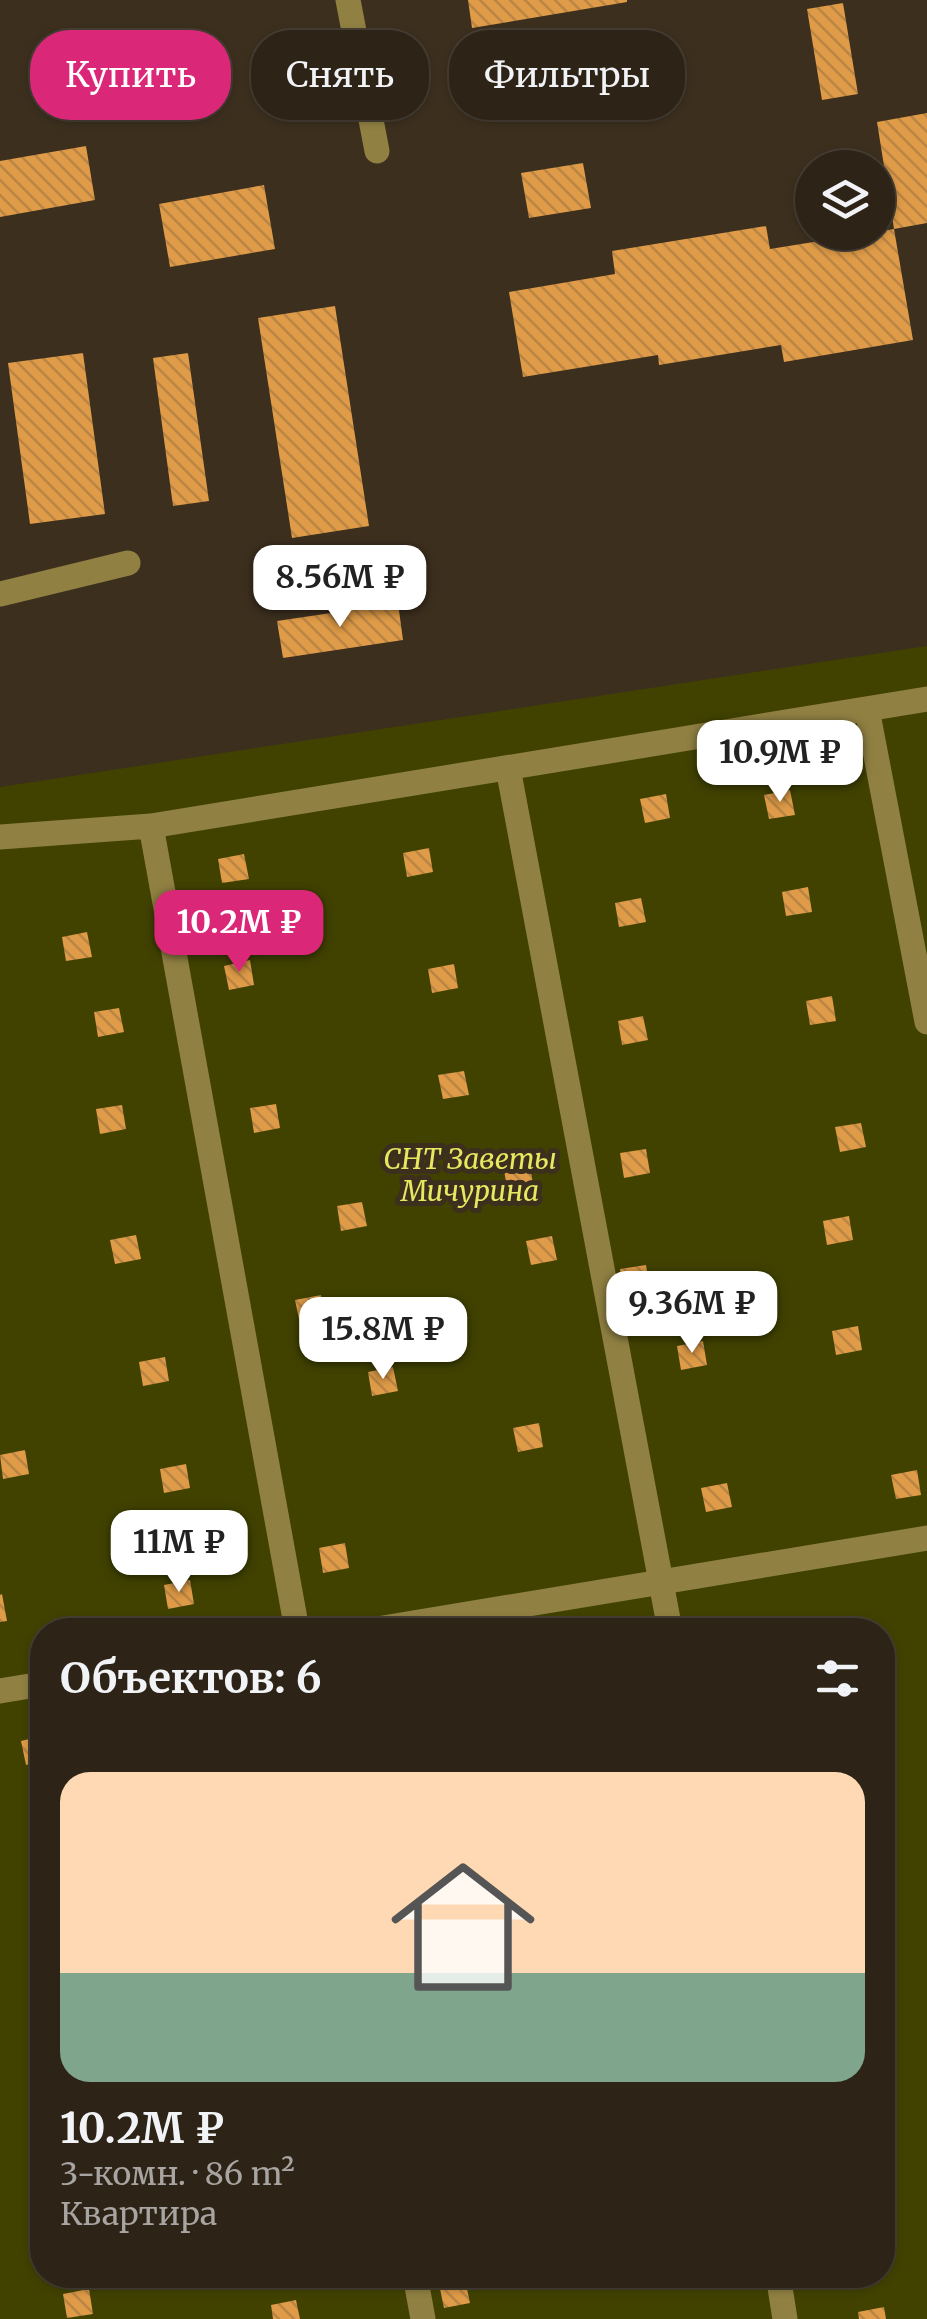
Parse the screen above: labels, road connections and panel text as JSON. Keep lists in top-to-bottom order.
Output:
{
  "parks": ["СНТ Заветы Мичурина"],
  "page": {
    "chip": ["Купить", "Снять", "Фильтры"],
    "price": [
      "8.56M ₽",
      "10.9M ₽",
      "10.2M ₽",
      "9.36M ₽",
      "15.8M ₽",
      "11M ₽"
    ],
    "heading": "Объектов: 6",
    "list": [
      {
        "name": "10.2M ₽",
        "note": "3-комн. · 86 m² · Квартира"
      }
    ]
  }
}
